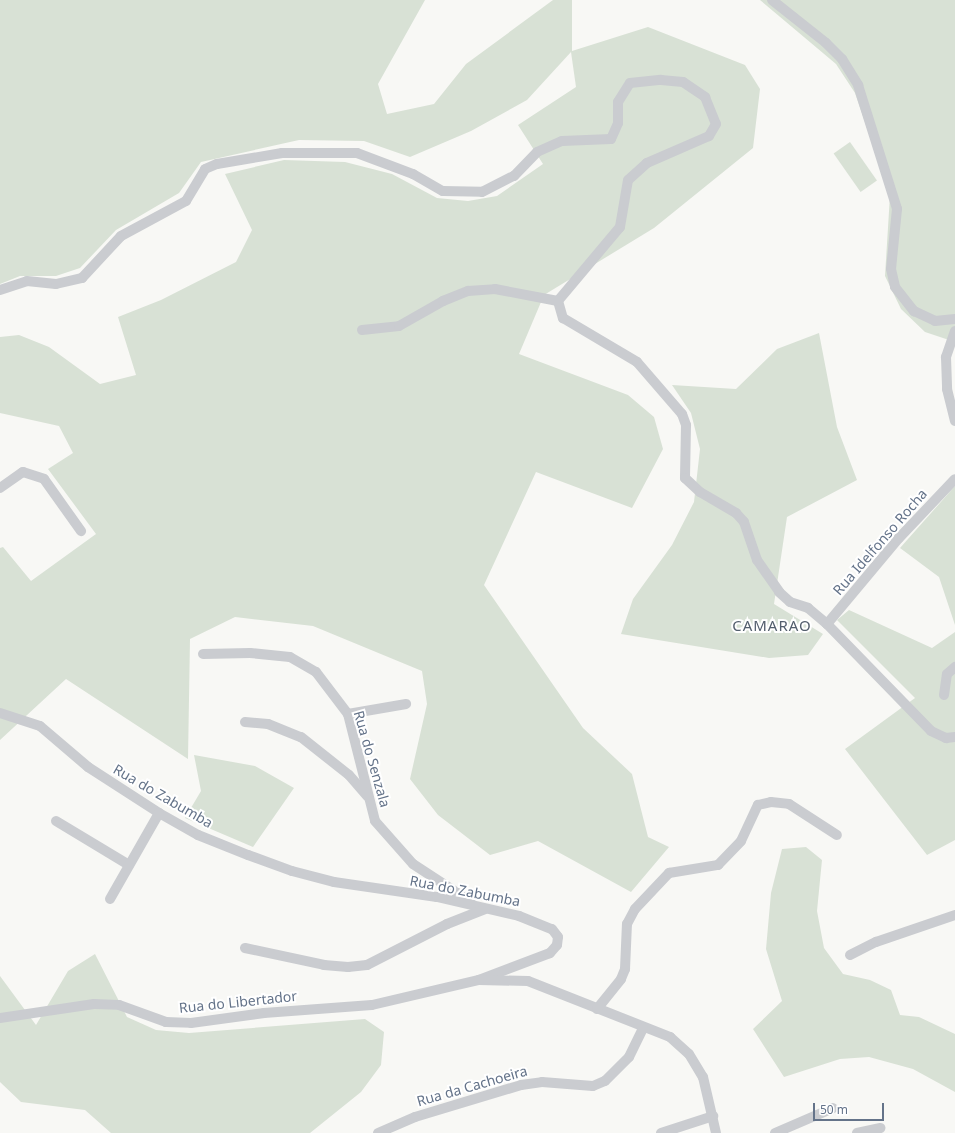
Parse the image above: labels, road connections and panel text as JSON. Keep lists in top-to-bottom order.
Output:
{
  "streets": {
    "street": [
      "Rua Idelfonso Rocha",
      "Rua do Senzala",
      "Rua do Zabumba",
      "Rua do Libertador",
      "Rua da Cachoeira"
    ]
  },
  "crossings": [
    ["Rua do Senzala", "Rua do Zabumba"],
    ["Rua do Zabumba", "Rua do Libertador"]
  ],
  "districts": ["CAMARAO"],
  "scale_bar": "50 m"
}
